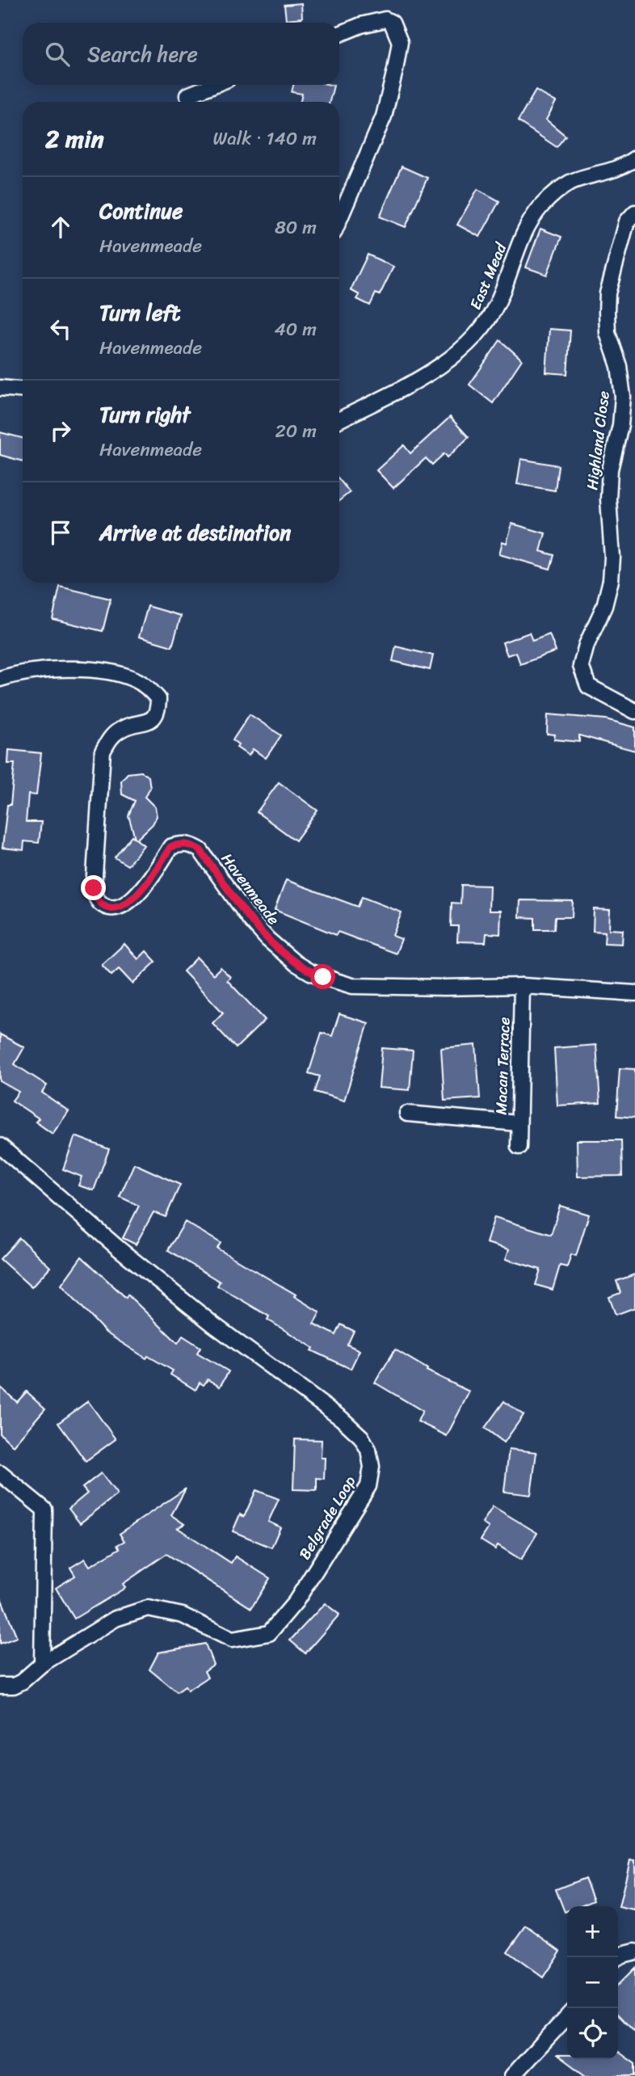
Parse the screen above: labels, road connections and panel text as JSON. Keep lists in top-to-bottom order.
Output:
{
  "streets": {
    "street": [
      "East Mead",
      "Highland Close",
      "Havenmeade",
      "Macan Terrace",
      "Belgrade Loop"
    ]
  },
  "crossings": [
    ["Havenmeade", "Macan Terrace"]
  ],
  "page": {
    "search": "Search here",
    "heading": ["2 min", "Walk · 140 m"],
    "list": [
      ["Continue", "Havenmeade", "80 m"],
      ["Turn left", "Havenmeade", "40 m"],
      ["Turn right", "Havenmeade", "20 m"],
      "Arrive at destination"
    ],
    "map_buttons": ["+", "−"]
  }
}
